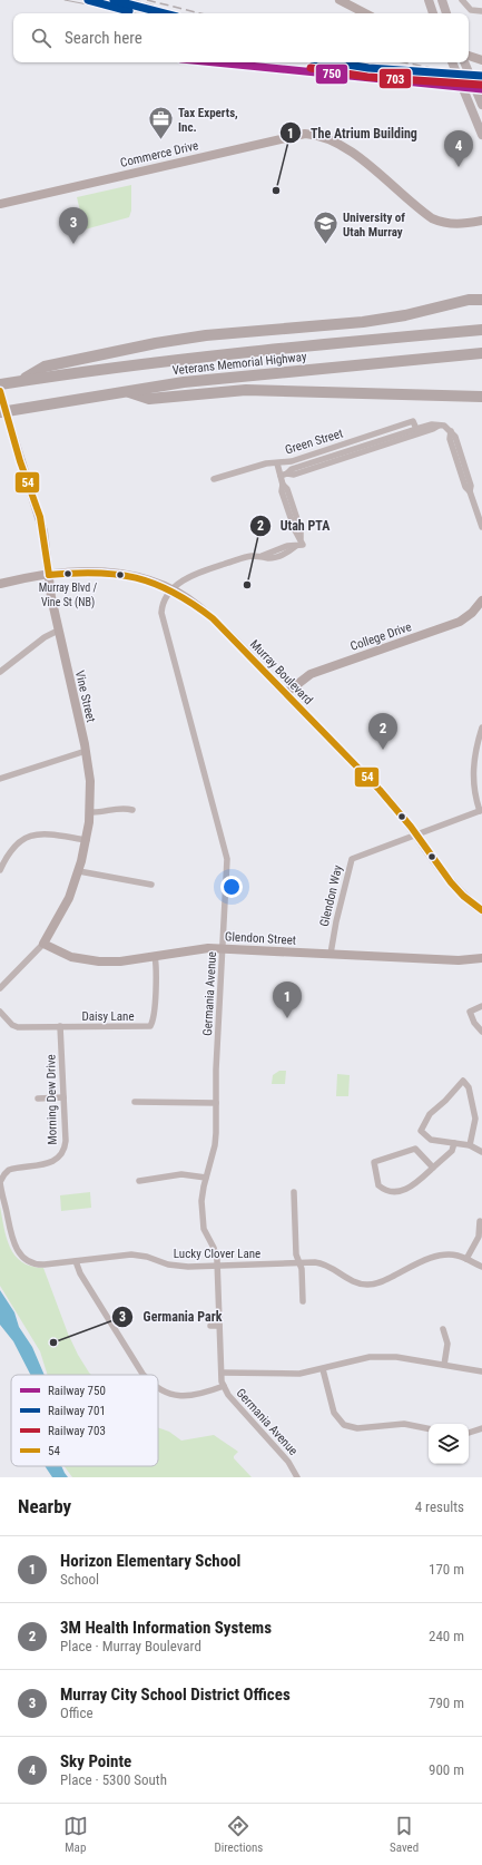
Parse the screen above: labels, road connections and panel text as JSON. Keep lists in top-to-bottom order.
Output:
{
  "streets": {
    "highway": ["Veterans Memorial Highway"],
    "street": [
      "Commerce Drive",
      "Green Street",
      "College Drive",
      "Murray Boulevard",
      "Vine Street",
      "Glendon Way",
      "Glendon Street",
      "Germania Avenue",
      "Daisy Lane",
      "Morning Dew Drive",
      "Lucky Clover Lane"
    ]
  },
  "crossings": [
    ["College Drive", "Murray Boulevard"],
    ["Murray Boulevard", "Vine Street"],
    ["Murray Boulevard", "Glendon Way"],
    ["Murray Boulevard", "Germania Avenue"],
    ["Vine Street", "Glendon Street"],
    ["Glendon Way", "Glendon Street"],
    ["Glendon Street", "Germania Avenue"],
    ["Glendon Street", "Daisy Lane"],
    ["Germania Avenue", "Lucky Clover Lane"],
    ["Daisy Lane", "Morning Dew Drive"],
    ["Morning Dew Drive", "Lucky Clover Lane"]
  ],
  "places": {
    "office": ["Tax Experts, Inc."],
    "other": [
      "The Atrium Building",
      "Murray Blvd / Vine St (NB)",
      "Utah PTA",
      "Germania Park"
    ],
    "school or university": ["University of Utah Murray"]
  },
  "lines": [
    "rail line 701",
    "rail line 750",
    "rail line 703",
    "transit line 54"
  ],
  "legend": [
    "Railway 750",
    "Railway 701",
    "Railway 703",
    "54"
  ],
  "page": {
    "search": "Search here",
    "pins": [
      "4",
      "3",
      "2",
      "1"
    ],
    "heading": ["Nearby", "4 results"],
    "list": [
      {
        "mark": "1",
        "name": "Horizon Elementary School",
        "note": "School",
        "value": "170 m"
      },
      {
        "mark": "2",
        "name": "3M Health Information Systems",
        "note": "Place · Murray Boulevard",
        "value": "240 m"
      },
      {
        "mark": "3",
        "name": "Murray City School District Offices",
        "note": "Office",
        "value": "790 m"
      },
      {
        "mark": "4",
        "name": "Sky Pointe",
        "note": "Place · 5300 South",
        "value": "900 m"
      }
    ],
    "nav": ["Map", "Directions", "Saved"]
  }
}
